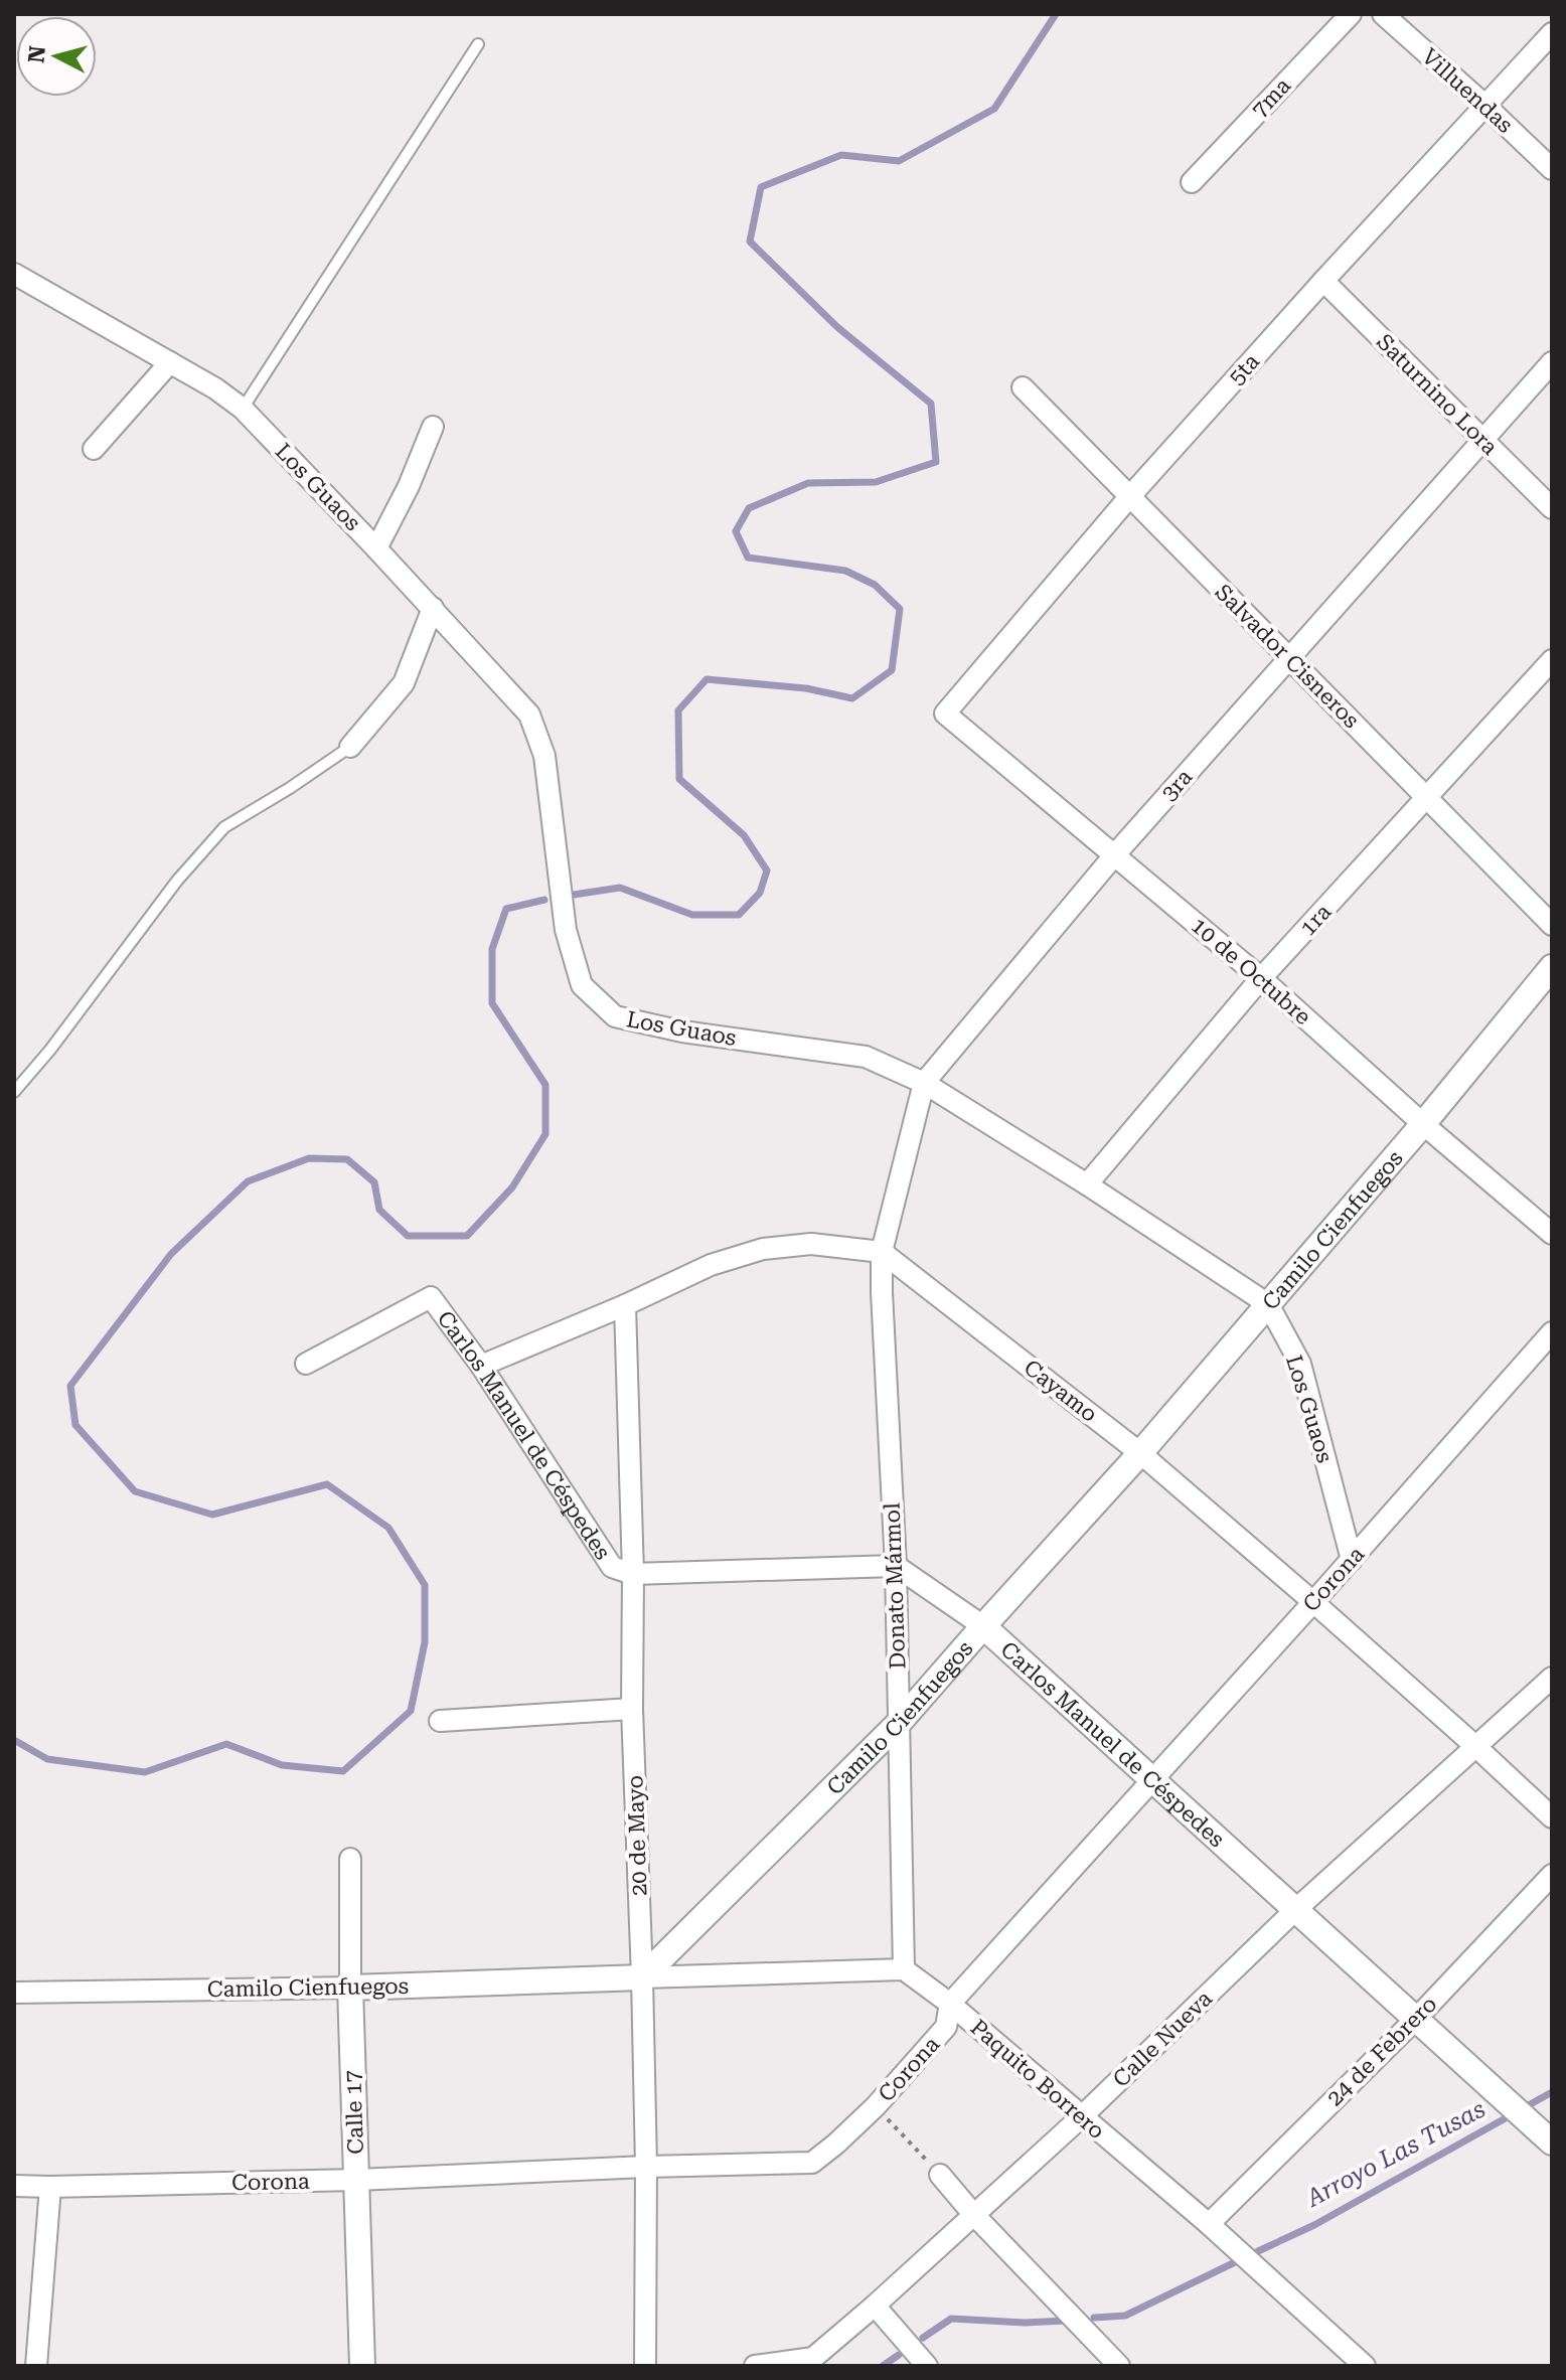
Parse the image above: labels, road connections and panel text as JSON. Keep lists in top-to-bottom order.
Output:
{
  "streets": {
    "street": [
      "Villuendas",
      "7ma",
      "5ta",
      "Saturnino Lora",
      "Los Guaos",
      "Salvador Cisneros",
      "3ra",
      "1ra",
      "10 de Octubre",
      "Camilo Cienfuegos",
      "Cayamo",
      "Carlos Manuel de Céspedes",
      "Corona",
      "Donato Mármol",
      "20 de Mayo",
      "Calle Nueva",
      "24 de Febrero",
      "Paquito Borrero",
      "Calle 17"
    ]
  },
  "crossings": [
    ["Villuendas", "5ta"],
    ["5ta", "Saturnino Lora"],
    ["5ta", "Salvador Cisneros"],
    ["5ta", "10 de Octubre"],
    ["Saturnino Lora", "3ra"],
    ["Los Guaos", "3ra"],
    ["Los Guaos", "1ra"],
    ["Los Guaos", "Camilo Cienfuegos"],
    ["Los Guaos", "Corona"],
    ["Salvador Cisneros", "3ra"],
    ["Salvador Cisneros", "1ra"],
    ["3ra", "10 de Octubre"],
    ["3ra", "Cayamo"],
    ["3ra", "Donato Mármol"],
    ["1ra", "10 de Octubre"],
    ["10 de Octubre", "Camilo Cienfuegos"],
    ["Camilo Cienfuegos", "Cayamo"],
    ["Camilo Cienfuegos", "Carlos Manuel de Céspedes"],
    ["Camilo Cienfuegos", "Donato Mármol"],
    ["Camilo Cienfuegos", "20 de Mayo"],
    ["Camilo Cienfuegos", "Calle 17"],
    ["Cayamo", "Corona"],
    ["Cayamo", "Donato Mármol"],
    ["Cayamo", "Calle Nueva"],
    ["Carlos Manuel de Céspedes", "Corona"],
    ["Carlos Manuel de Céspedes", "Donato Mármol"],
    ["Carlos Manuel de Céspedes", "20 de Mayo"],
    ["Carlos Manuel de Céspedes", "Calle Nueva"],
    ["Carlos Manuel de Céspedes", "24 de Febrero"],
    ["Corona", "20 de Mayo"],
    ["Corona", "Paquito Borrero"],
    ["Corona", "Calle 17"],
    ["Donato Mármol", "Paquito Borrero"],
    ["Calle Nueva", "Paquito Borrero"],
    ["24 de Febrero", "Paquito Borrero"]
  ],
  "water": ["Arroyo Las Tusas"],
  "north": "left"
}
